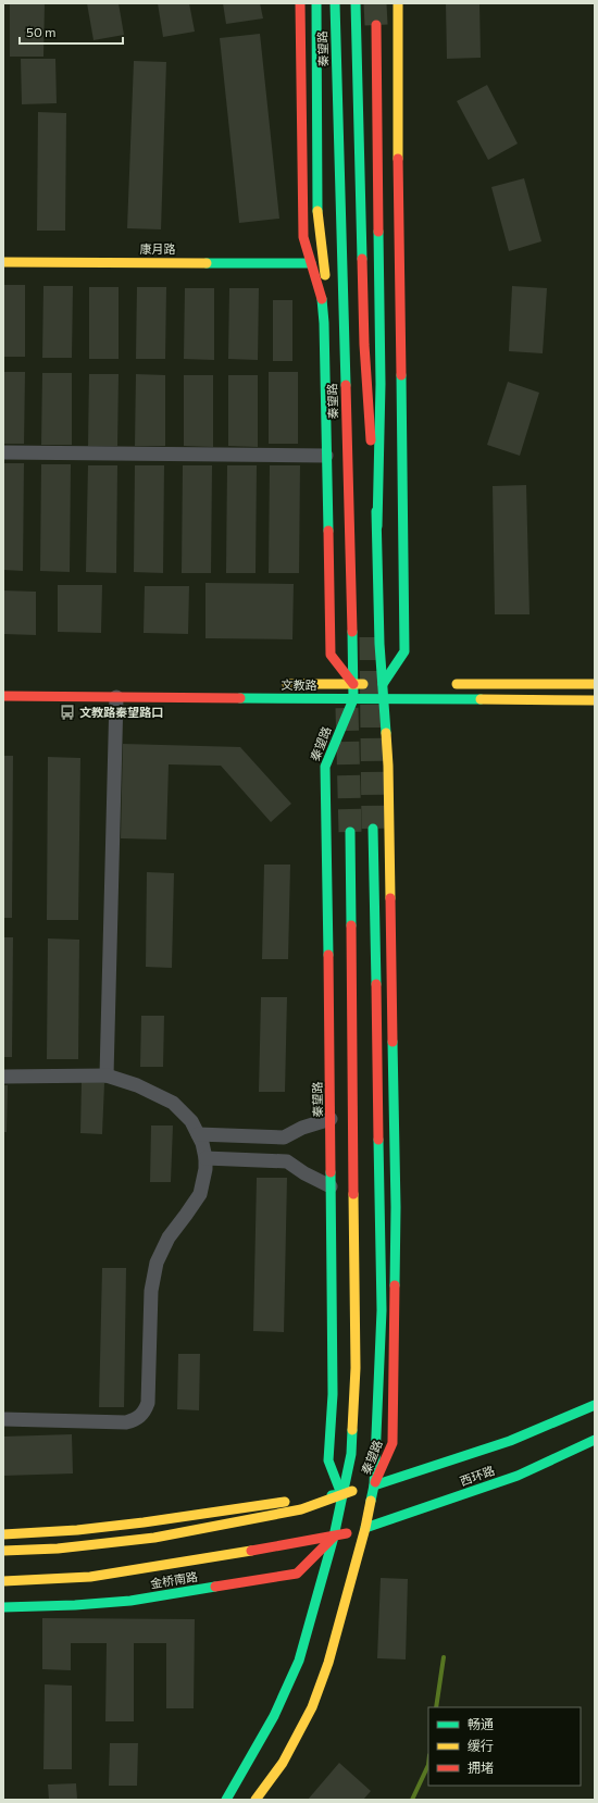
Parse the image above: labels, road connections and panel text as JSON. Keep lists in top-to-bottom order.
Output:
{
  "streets": {
    "main road": [
      "秦望路",
      "康月路",
      "文教路",
      "西环路",
      "金桥南路"
    ]
  },
  "crossings": [
    ["秦望路", "文教路"],
    ["秦望路", "西环路"],
    ["秦望路", "金桥南路"],
    ["西环路", "金桥南路"]
  ],
  "places": {
    "bus stop": ["文教路秦望路口"]
  },
  "legend": ["畅通", "缓行", "拥堵"],
  "scale_bar": "50 m"
}
